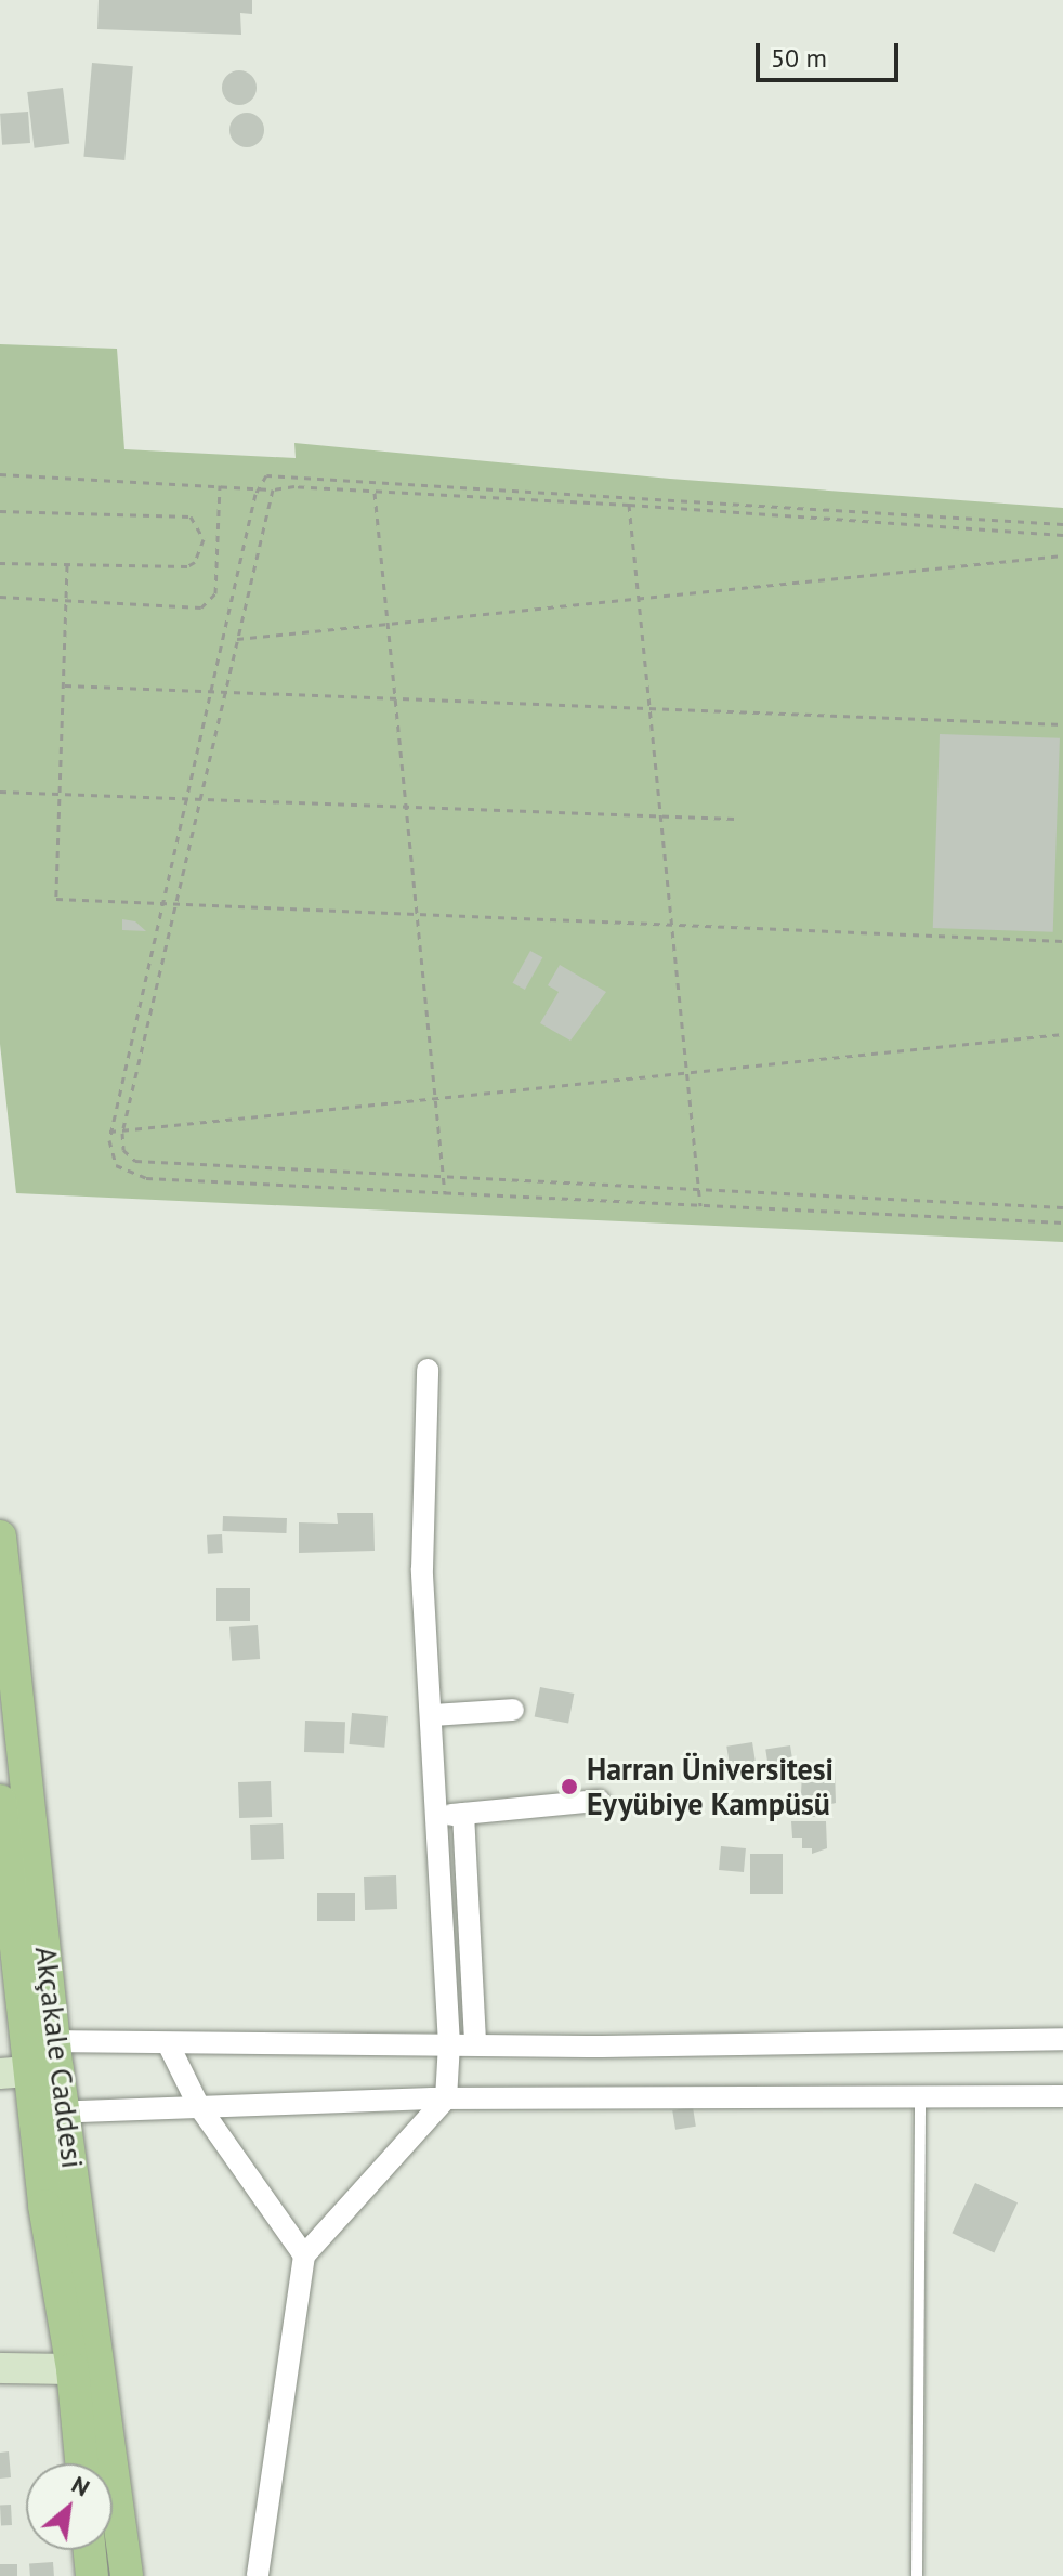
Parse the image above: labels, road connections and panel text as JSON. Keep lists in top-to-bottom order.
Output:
{
  "streets": {
    "main road": ["Akçakale Caddesi"]
  },
  "places": ["Harran Üniversitesi Eyyübiye Kampüsü"],
  "scale_bar": "50 m",
  "north": "top right"
}
